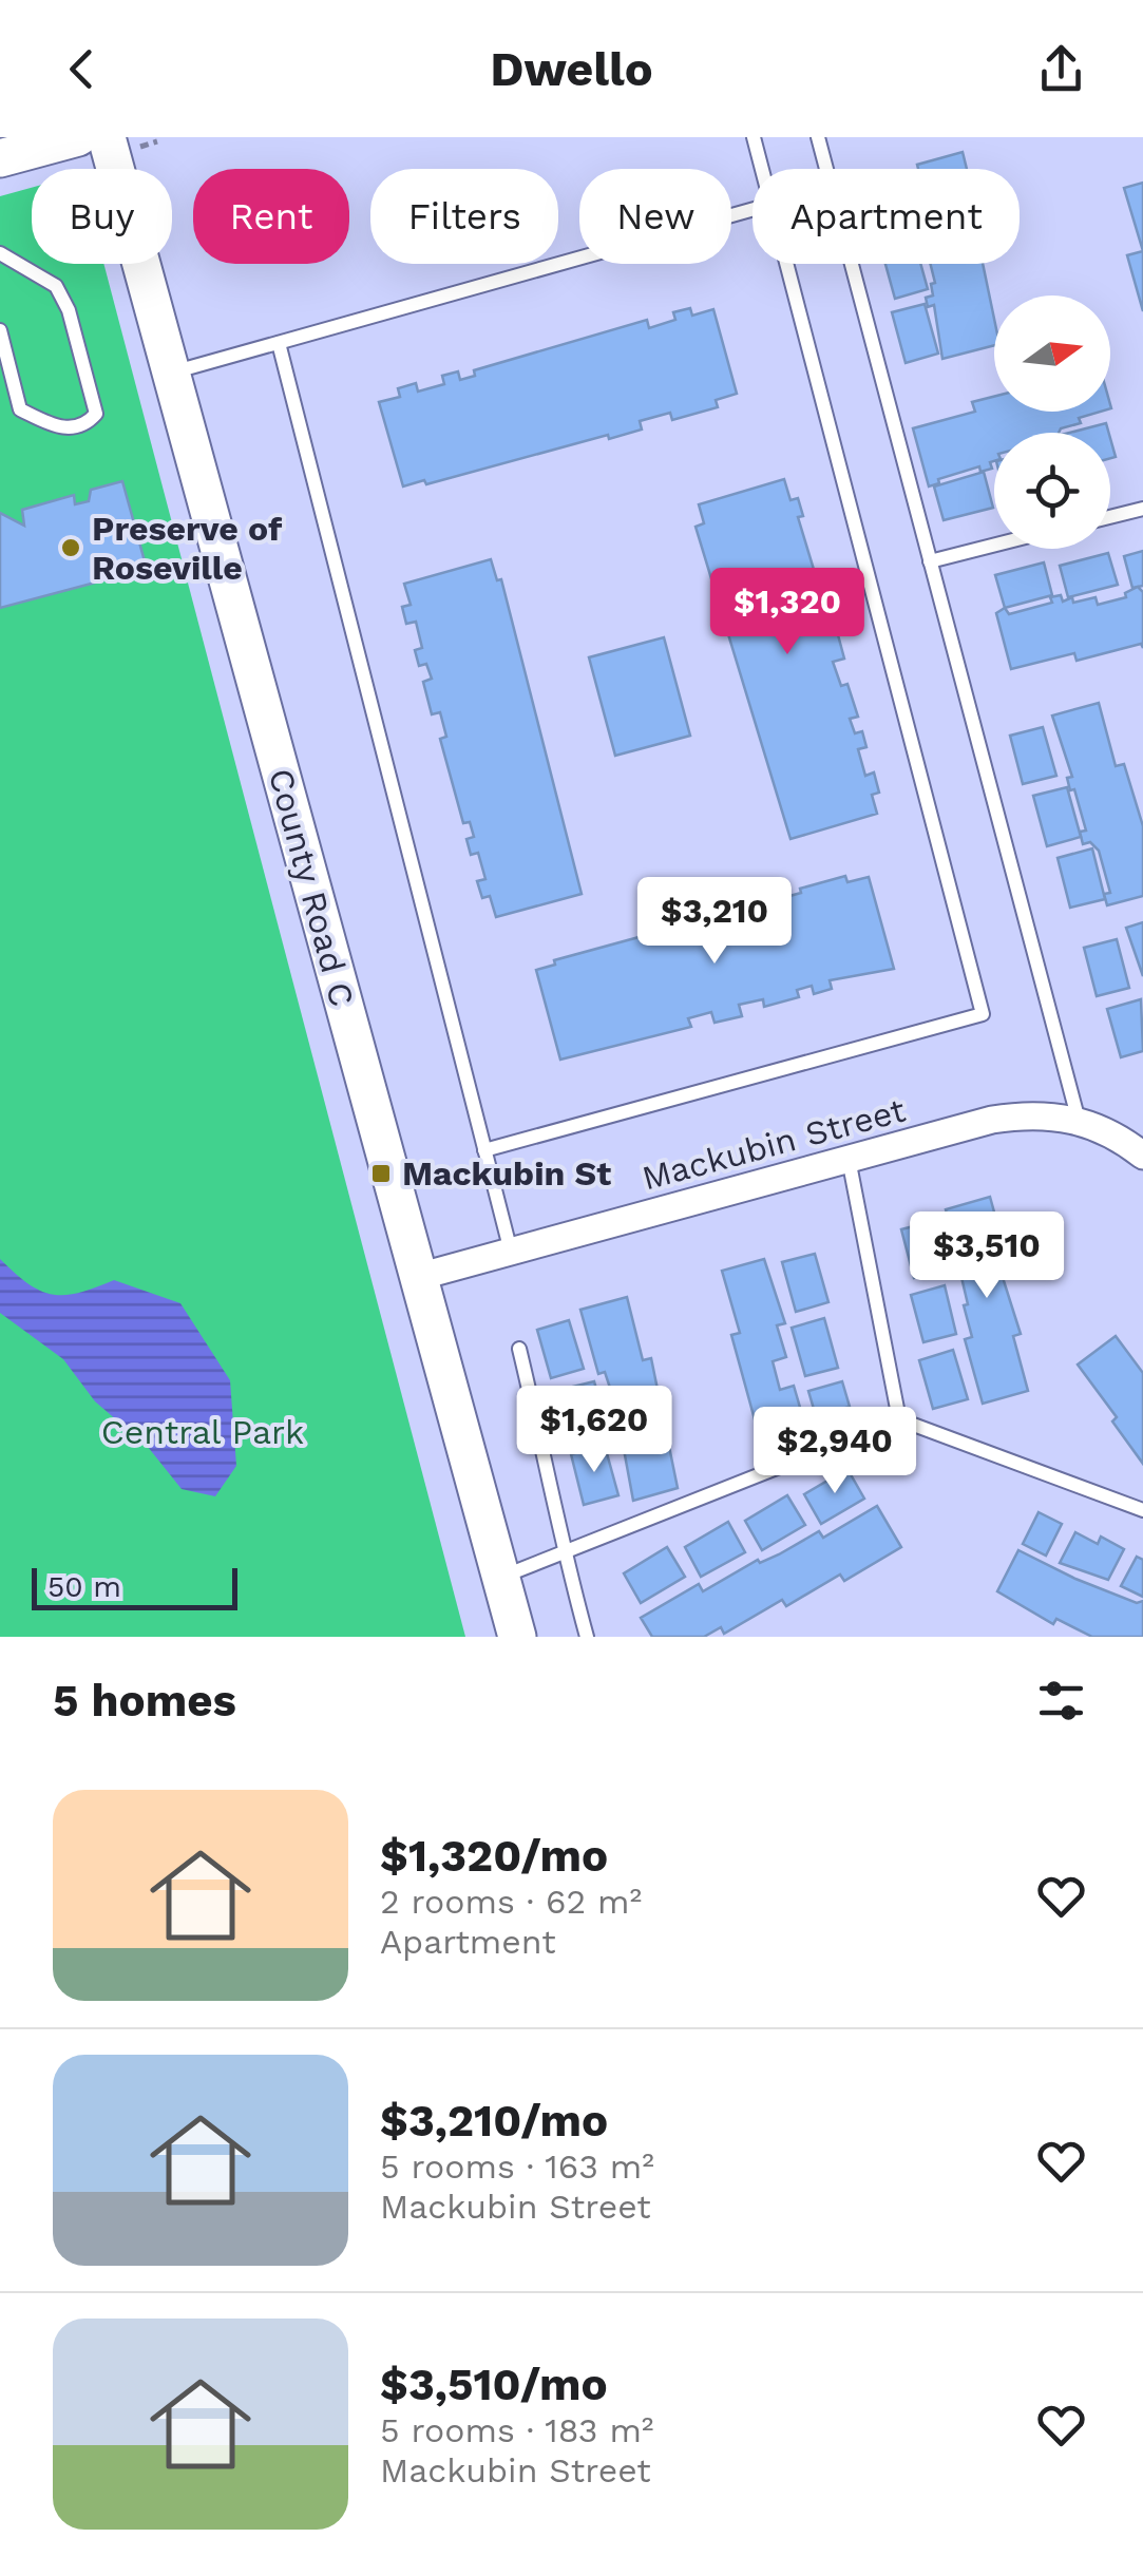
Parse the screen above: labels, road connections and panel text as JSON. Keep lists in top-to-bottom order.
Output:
{
  "streets": {
    "main road": ["County Road C"],
    "street": ["Mackubin Street"]
  },
  "crossings": [
    ["County Road C", "Mackubin Street"]
  ],
  "parks": ["Central Park"],
  "places": {
    "other": ["Preserve of Roseville"],
    "transit": ["Mackubin St"]
  },
  "scale_bar": "50 m",
  "north": "right",
  "page": {
    "header": "Dwello",
    "chip": [
      "Buy",
      "Rent",
      "Filters",
      "New",
      "Apartment"
    ],
    "price": [
      "$1,320",
      "$3,210",
      "$3,510",
      "$1,620",
      "$2,940"
    ],
    "scale": "50 m",
    "heading": "5 homes",
    "list": [
      {
        "name": "$1,320/mo",
        "note": "2 rooms · 62 m² · Apartment"
      },
      {
        "name": "$3,210/mo",
        "note": "5 rooms · 163 m² · Mackubin Street"
      },
      {
        "name": "$3,510/mo",
        "note": "5 rooms · 183 m² · Mackubin Street"
      }
    ]
  }
}
